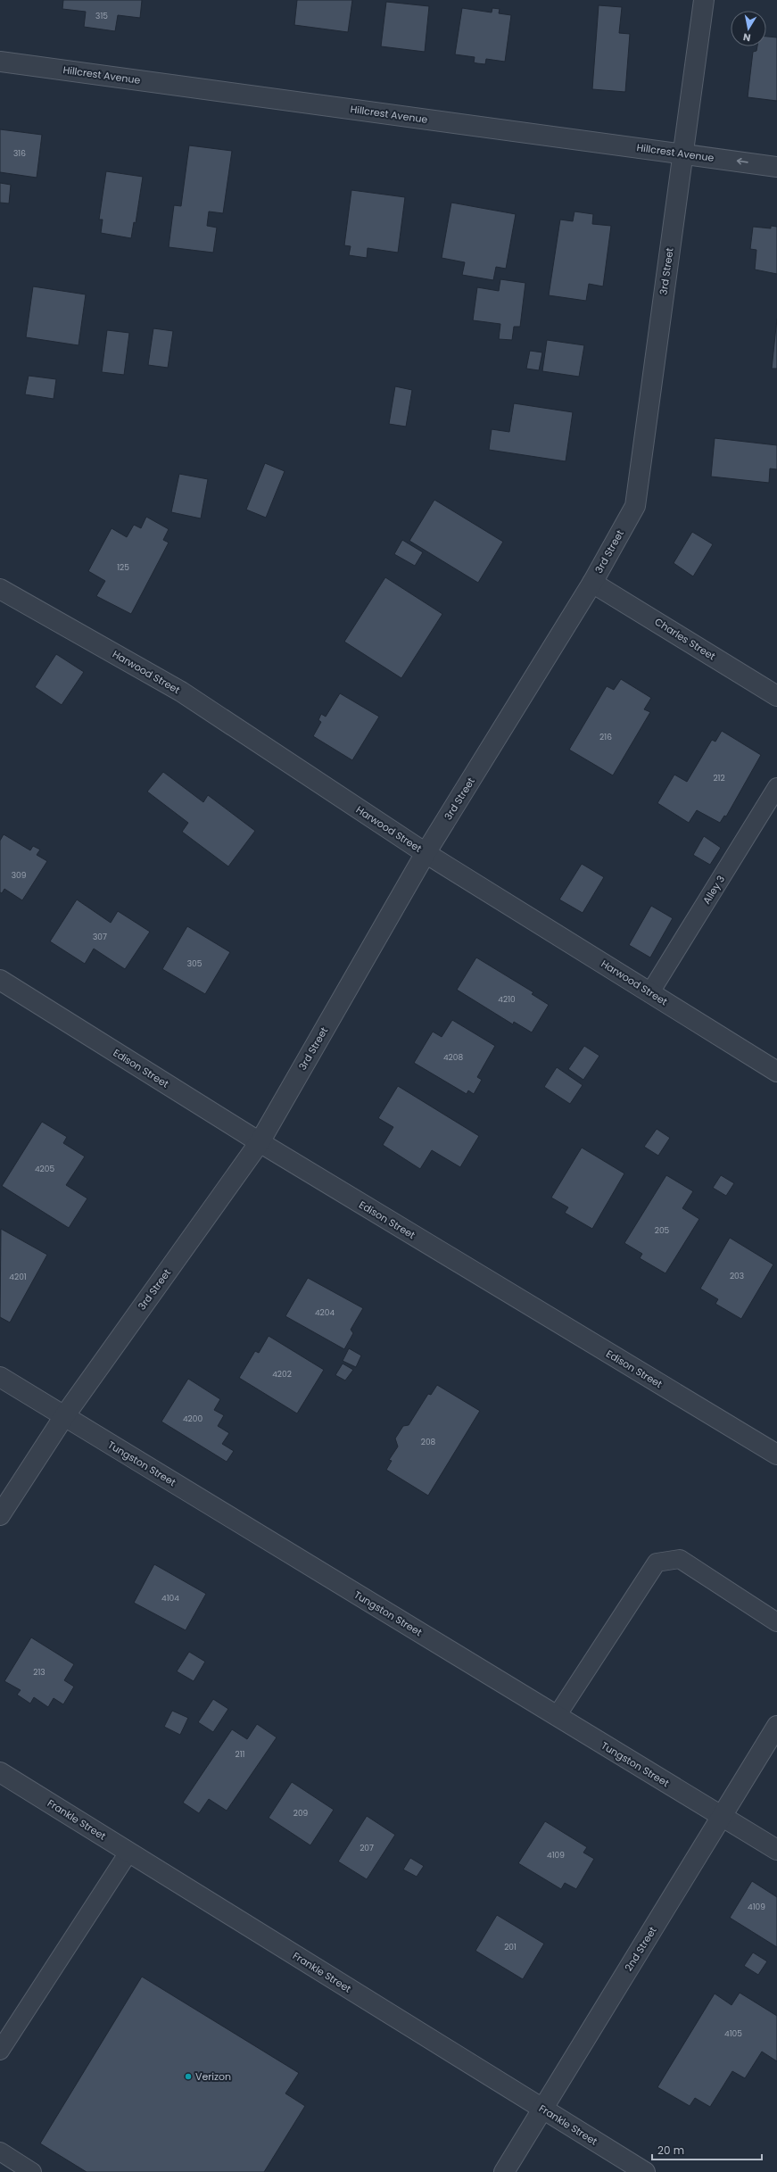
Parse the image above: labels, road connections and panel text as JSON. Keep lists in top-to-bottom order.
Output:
{
  "streets": {
    "street": [
      "Hillcrest Avenue",
      "3rd Street",
      "Charles Street",
      "Harwood Street",
      "Edison Street",
      "Tungston Street",
      "Frankle Street",
      "2nd Street"
    ],
    "lane": ["Alley 3"]
  },
  "crossings": [
    ["Hillcrest Avenue", "3rd Street"],
    ["3rd Street", "Charles Street"],
    ["3rd Street", "Harwood Street"],
    ["3rd Street", "Edison Street"],
    ["3rd Street", "Tungston Street"],
    ["Harwood Street", "Alley 3"],
    ["Tungston Street", "2nd Street"],
    ["Frankle Street", "2nd Street"]
  ],
  "places": ["Verizon"],
  "house_numbers": [
    "315",
    "316",
    "125",
    "216",
    "212",
    "309",
    "307",
    "305",
    "4210",
    "4208",
    "4205",
    "205",
    "203",
    "4201",
    "4204",
    "4202",
    "4200",
    "208",
    "4104",
    "213",
    "211",
    "209",
    "207",
    "4109",
    "4109",
    "201",
    "4105"
  ],
  "scale_bar": "20 m",
  "north": "bottom"
}
